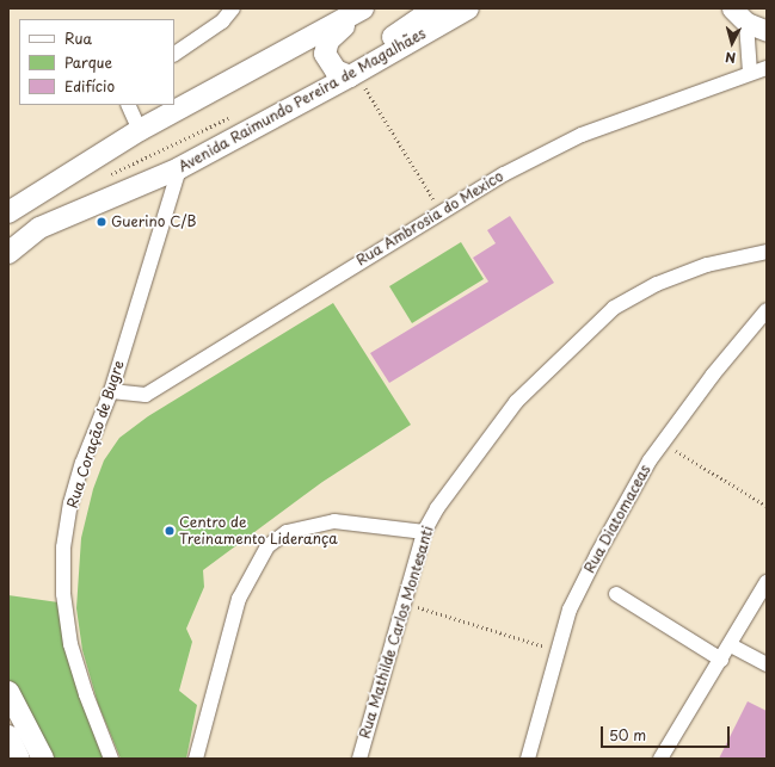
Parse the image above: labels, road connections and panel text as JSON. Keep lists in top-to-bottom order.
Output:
{
  "streets": {
    "main road": ["Avenida Raimundo Pereira de Magalhães"],
    "street": [
      "Rua Ambrosia do Mexico",
      "Rua Coração de Bugre",
      "Rua Diatomaceas",
      "Rua Mathilde Carlos Montesanti"
    ]
  },
  "crossings": [
    ["Avenida Raimundo Pereira de Magalhães", "Rua Coração de Bugre"],
    ["Rua Ambrosia do Mexico", "Rua Coração de Bugre"]
  ],
  "places": ["Guerino C/B", "Centro de Treinamento Liderança"],
  "legend": ["Rua", "Parque", "Edifício"],
  "scale_bar": "50 m",
  "north": "bottom"
}
